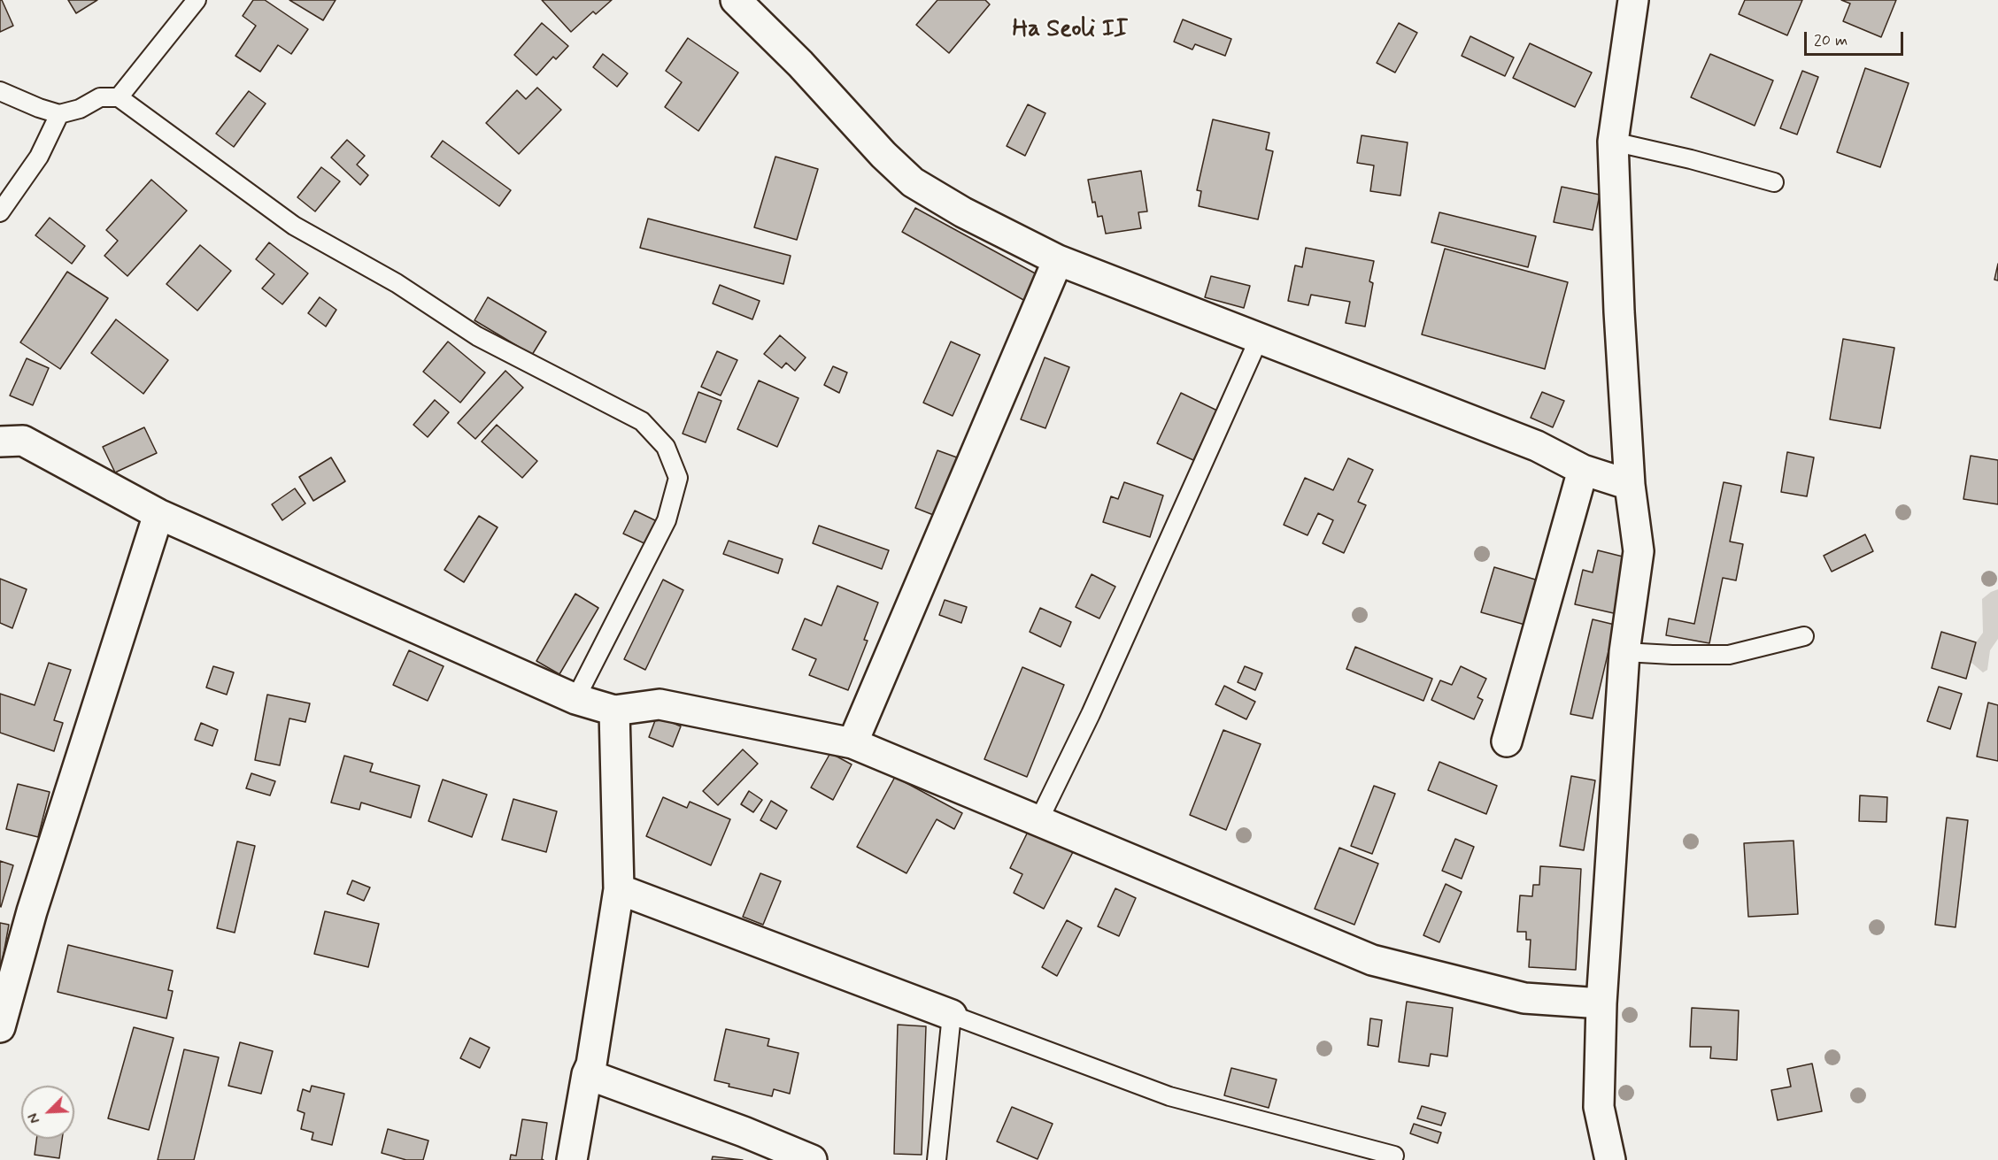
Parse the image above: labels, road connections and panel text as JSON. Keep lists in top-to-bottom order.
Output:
{
  "districts": ["Ha Seoli II"],
  "scale_bar": "20 m",
  "north": "bottom left"
}
